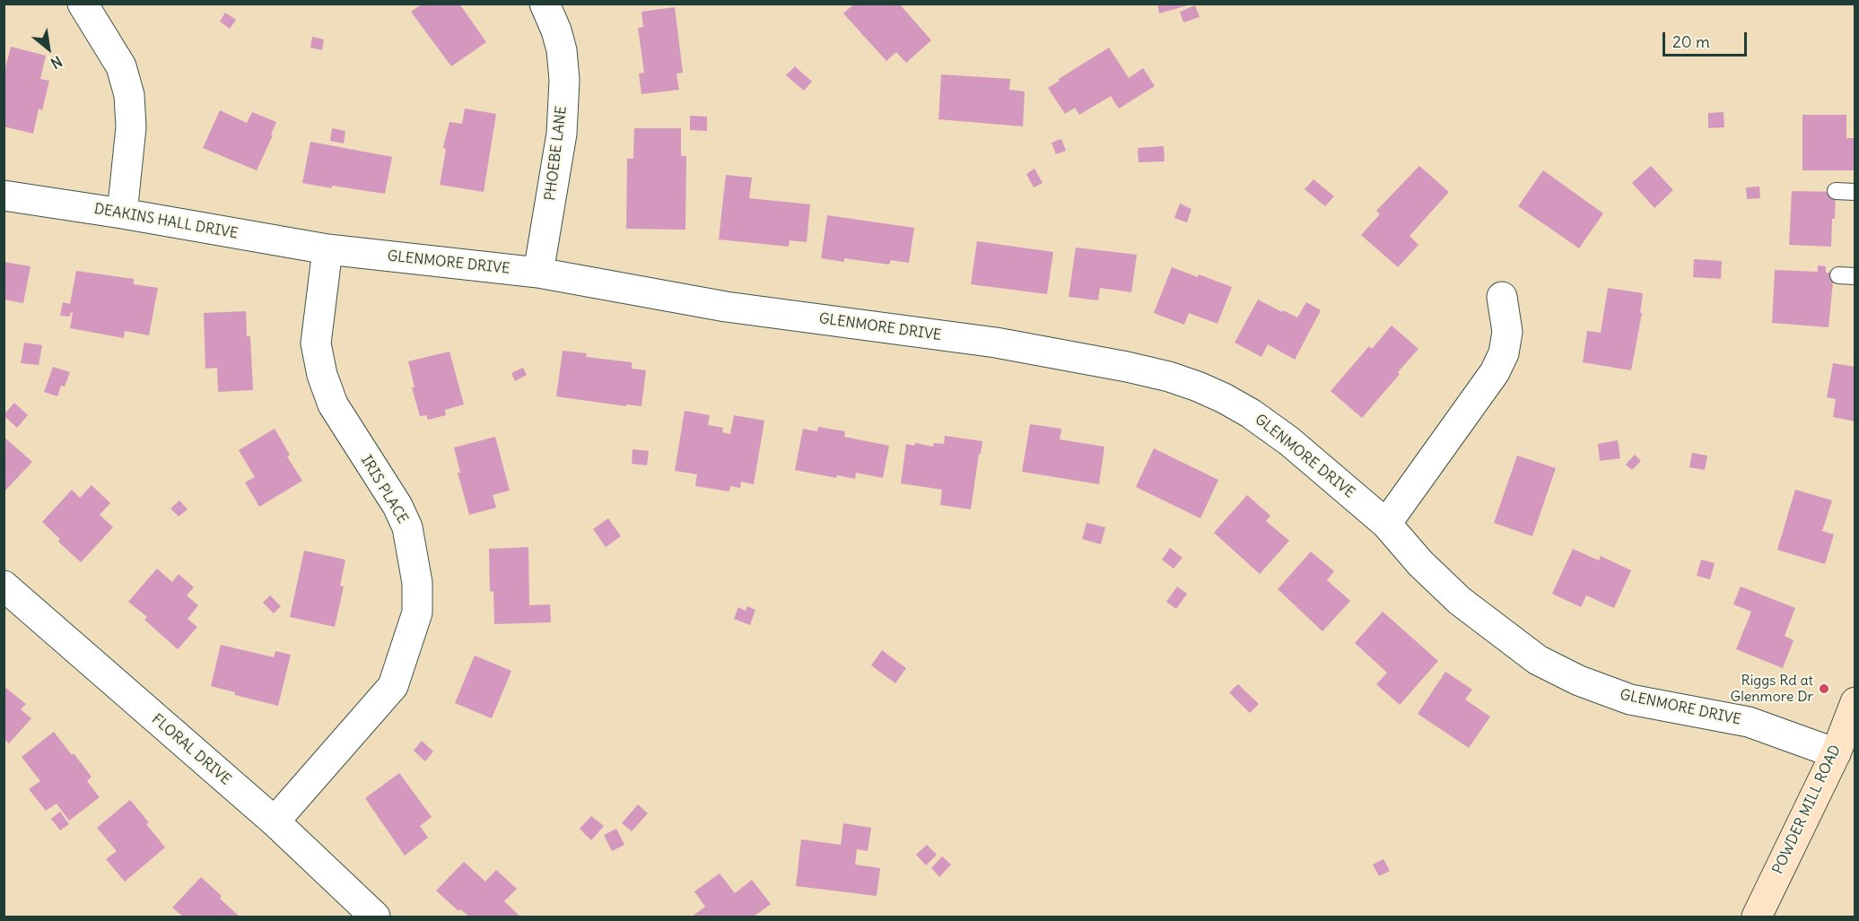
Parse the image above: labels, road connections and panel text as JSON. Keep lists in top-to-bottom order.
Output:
{
  "streets": {
    "main road": ["POWDER MILL ROAD"],
    "street": [
      "PHOEBE LANE",
      "DEAKINS HALL DRIVE",
      "GLENMORE DRIVE",
      "IRIS PLACE",
      "FLORAL DRIVE"
    ]
  },
  "crossings": [
    ["PHOEBE LANE", "GLENMORE DRIVE"],
    ["DEAKINS HALL DRIVE", "GLENMORE DRIVE"],
    ["DEAKINS HALL DRIVE", "IRIS PLACE"],
    ["GLENMORE DRIVE", "IRIS PLACE"],
    ["GLENMORE DRIVE", "POWDER MILL ROAD"],
    ["IRIS PLACE", "FLORAL DRIVE"]
  ],
  "places": ["Riggs Rd at Glenmore Dr"],
  "scale_bar": "20 m",
  "north": "bottom right"
}
